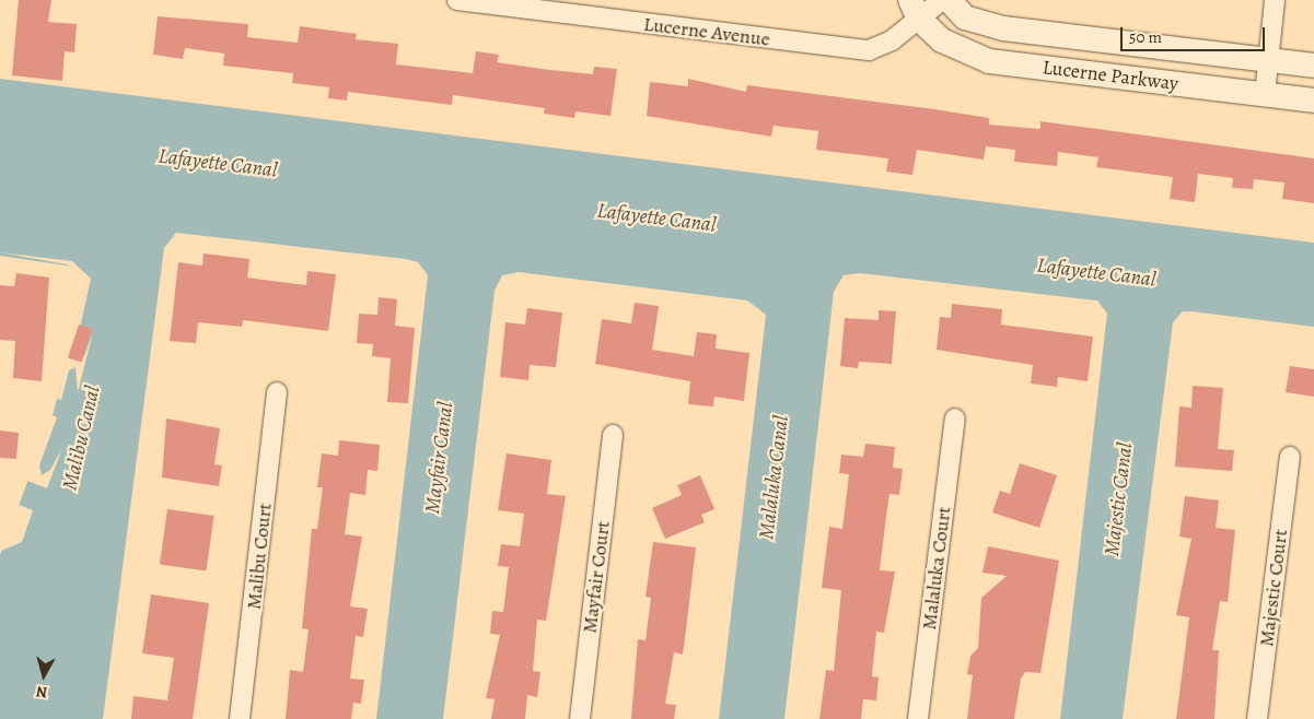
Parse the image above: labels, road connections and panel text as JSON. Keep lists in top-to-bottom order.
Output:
{
  "streets": {
    "street": [
      "Lucerne Avenue",
      "Lucerne Parkway",
      "Malibu Court",
      "Malaluka Court",
      "Mayfair Court",
      "Majestic Court"
    ]
  },
  "crossings": [
    ["Lucerne Avenue", "Lucerne Parkway"]
  ],
  "water": [
    "Lafayette Canal",
    "Malibu Canal",
    "Mayfair Canal",
    "Malaluka Canal",
    "Majestic Canal"
  ],
  "scale_bar": "50 m",
  "north": "bottom"
}
